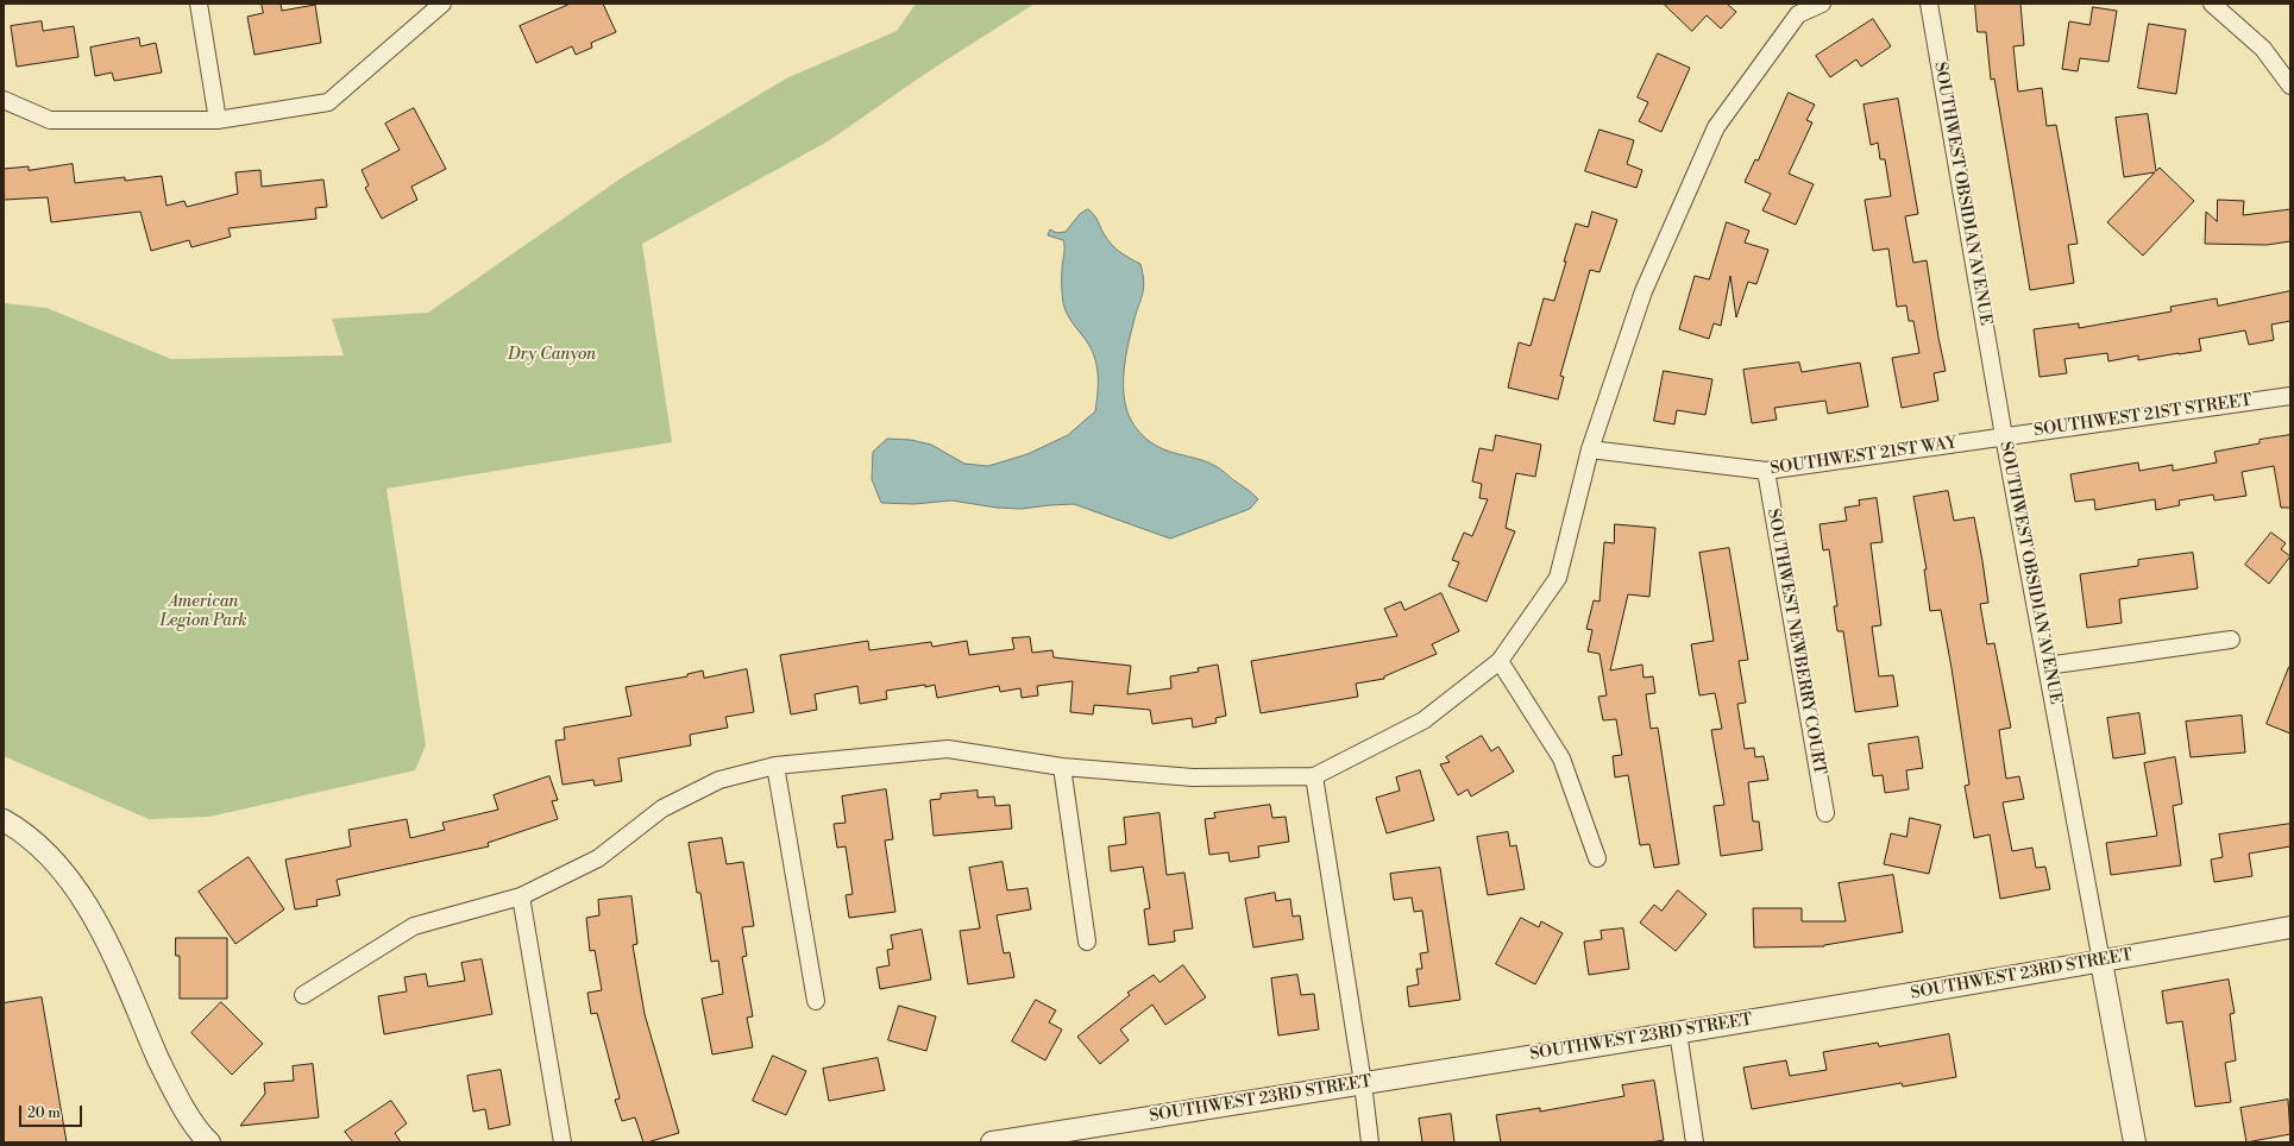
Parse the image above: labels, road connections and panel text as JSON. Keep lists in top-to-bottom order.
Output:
{
  "streets": {
    "street": [
      "SOUTHWEST OBSIDIAN AVENUE",
      "SOUTHWEST 21ST STREET",
      "SOUTHWEST 21ST WAY",
      "SOUTHWEST NEWBERRY COURT",
      "SOUTHWEST 23RD STREET"
    ]
  },
  "crossings": [
    ["SOUTHWEST OBSIDIAN AVENUE", "SOUTHWEST 21ST STREET"],
    ["SOUTHWEST OBSIDIAN AVENUE", "SOUTHWEST 21ST WAY"],
    ["SOUTHWEST OBSIDIAN AVENUE", "SOUTHWEST 23RD STREET"],
    ["SOUTHWEST 21ST STREET", "SOUTHWEST 21ST WAY"],
    ["SOUTHWEST 21ST WAY", "SOUTHWEST NEWBERRY COURT"]
  ],
  "parks": ["Dry Canyon", "American Legion Park"],
  "scale_bar": "20 m"
}
